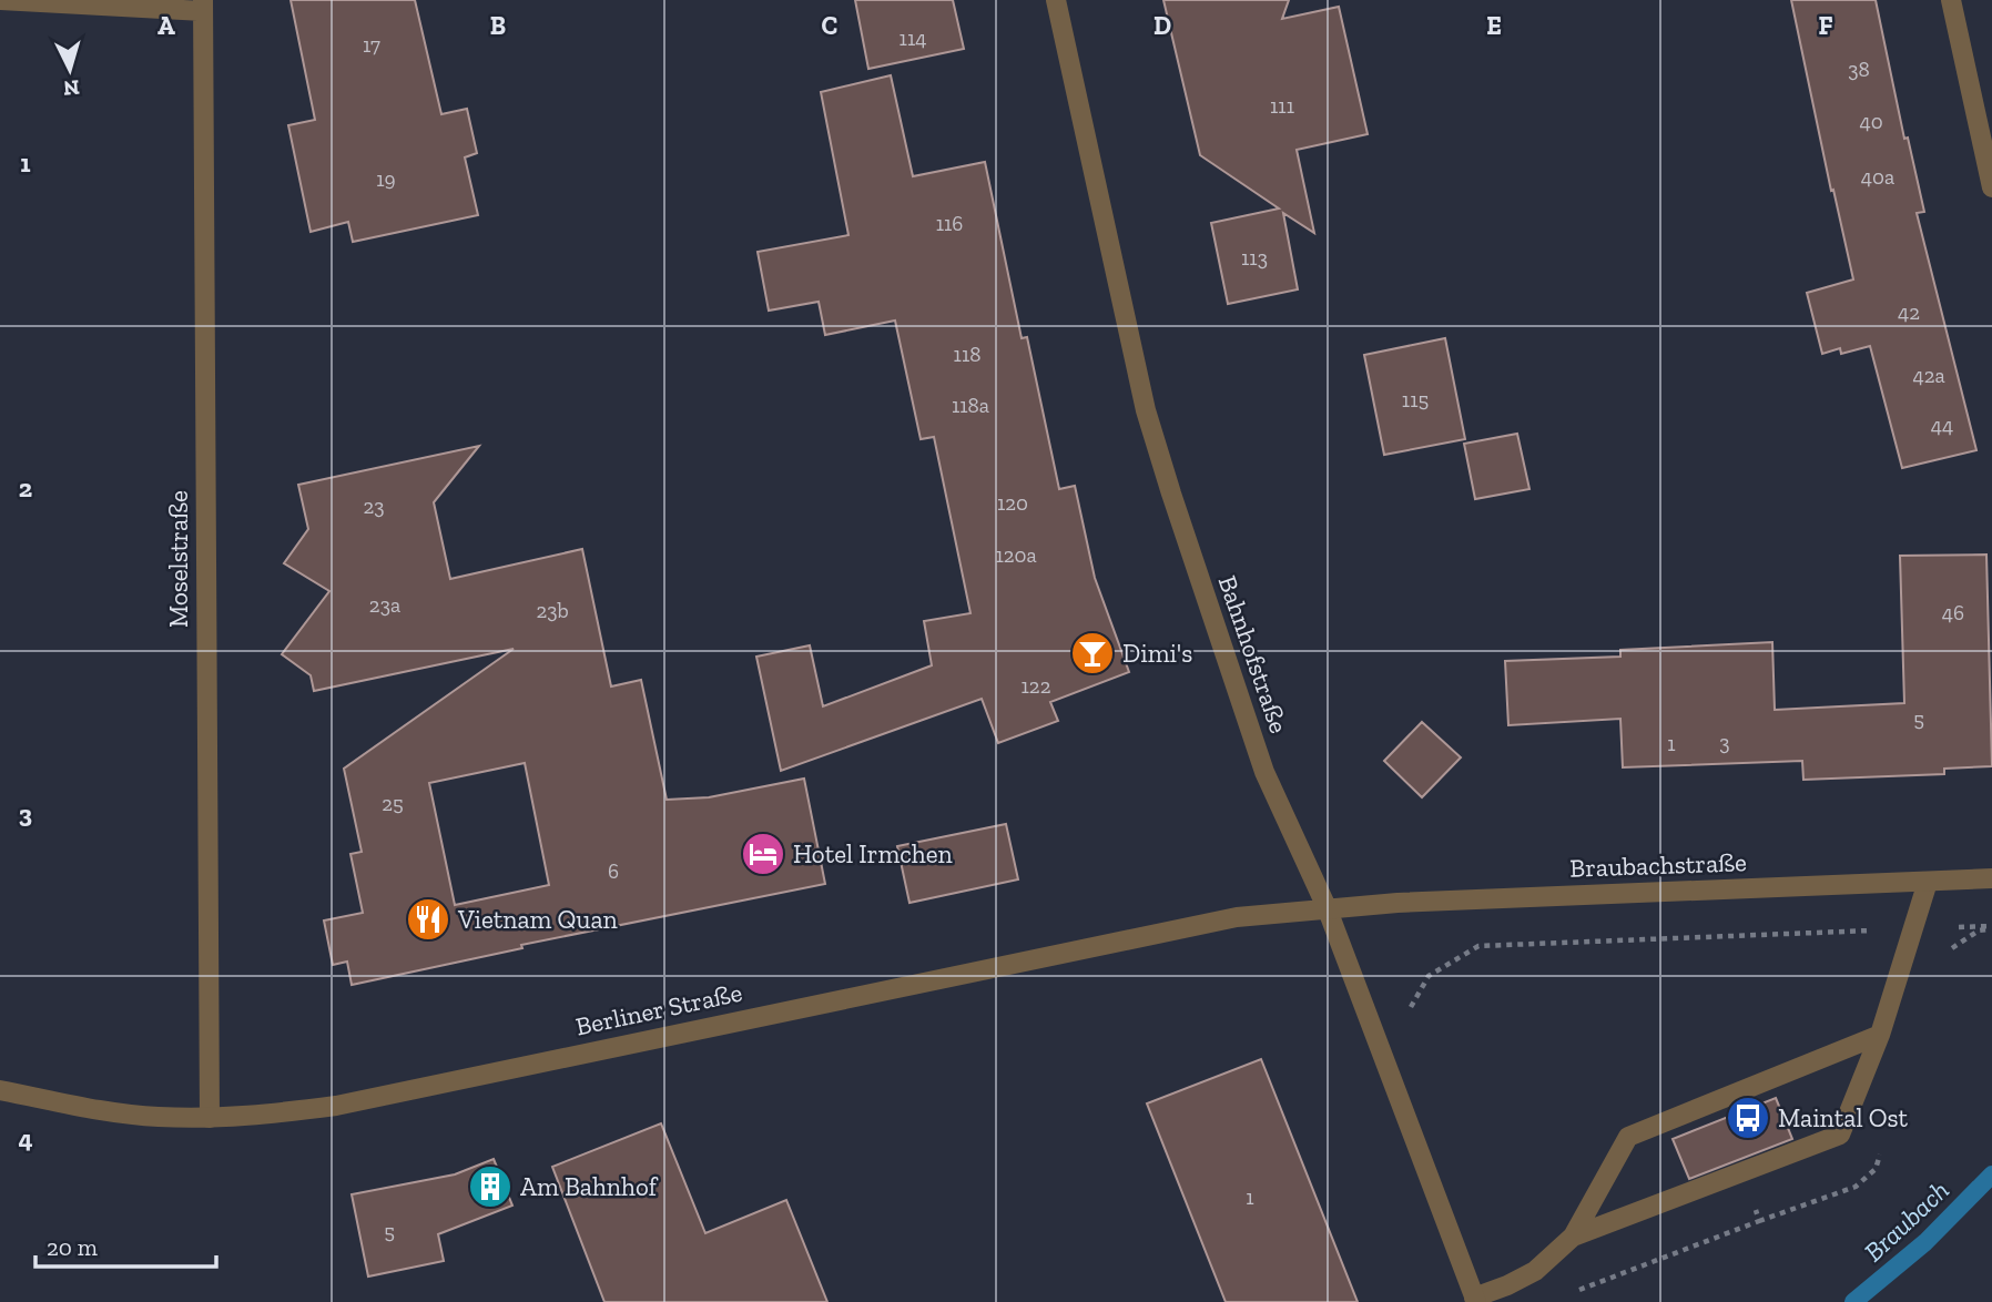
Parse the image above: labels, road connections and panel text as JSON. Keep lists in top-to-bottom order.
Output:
{
  "streets": {
    "street": [
      "Moselstraße",
      "Bahnhofstraße",
      "Braubachstraße",
      "Berliner Straße"
    ]
  },
  "crossings": [
    ["Moselstraße", "Berliner Straße"],
    ["Bahnhofstraße", "Braubachstraße"],
    ["Bahnhofstraße", "Berliner Straße"],
    ["Braubachstraße", "Berliner Straße"]
  ],
  "water": ["Braubach"],
  "places": {
    "bar": ["Dimi's"],
    "hotel": ["Hotel Irmchen"],
    "restaurant": ["Vietnam Quan"],
    "bus stop": ["Maintal Ost"],
    "building": ["Am Bahnhof"]
  },
  "house_numbers": [
    "114",
    "17",
    "38",
    "111",
    "40",
    "40a",
    "19",
    "116",
    "113",
    "42",
    "118",
    "42a",
    "115",
    "118a",
    "44",
    "120",
    "23",
    "120a",
    "23a",
    "23b",
    "46",
    "122",
    "5",
    "3",
    "1",
    "25",
    "6",
    "1",
    "5"
  ],
  "scale_bar": "20 m",
  "north": "bottom",
  "grid": {
    "columns": [
      "A",
      "B",
      "C",
      "D",
      "E",
      "F"
    ],
    "rows": [
      "1",
      "2",
      "3",
      "4"
    ]
  }
}
